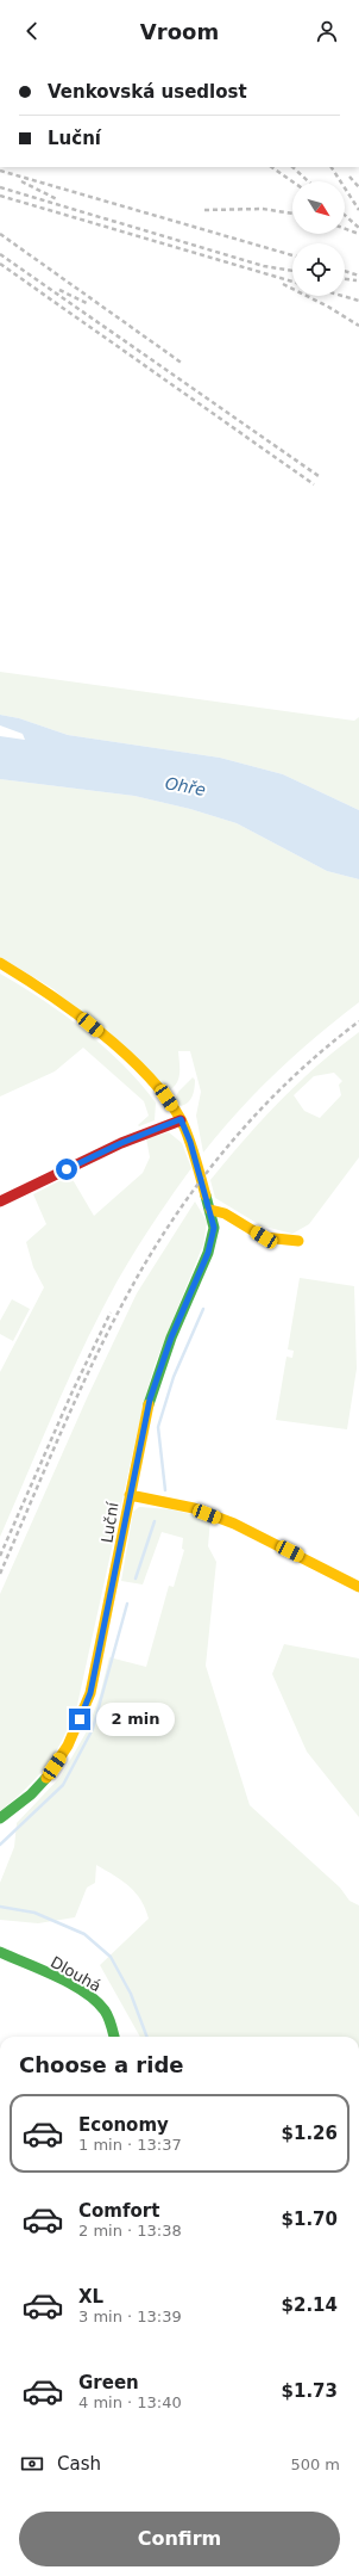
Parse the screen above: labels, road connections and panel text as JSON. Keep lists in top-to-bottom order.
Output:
{
  "streets": {
    "street": ["Luční", "Dlouhá"]
  },
  "water": ["Ohře"],
  "north": "bottom right",
  "page": {
    "header": "Vroom",
    "banner": ["Venkovská usedlost", "Luční"],
    "bubble": "2 min",
    "heading": "Choose a ride",
    "list": [
      {
        "name": "Economy",
        "note": "1 min · 13:37",
        "value": "$1.26"
      },
      {
        "name": "Comfort",
        "note": "2 min · 13:38",
        "value": "$1.70"
      },
      {
        "name": "XL",
        "note": "3 min · 13:39",
        "value": "$2.14"
      },
      {
        "name": "Green",
        "note": "4 min · 13:40",
        "value": "$1.73"
      }
    ],
    "pay": ["Cash", "500 m"],
    "buttons": "Confirm"
  }
}
